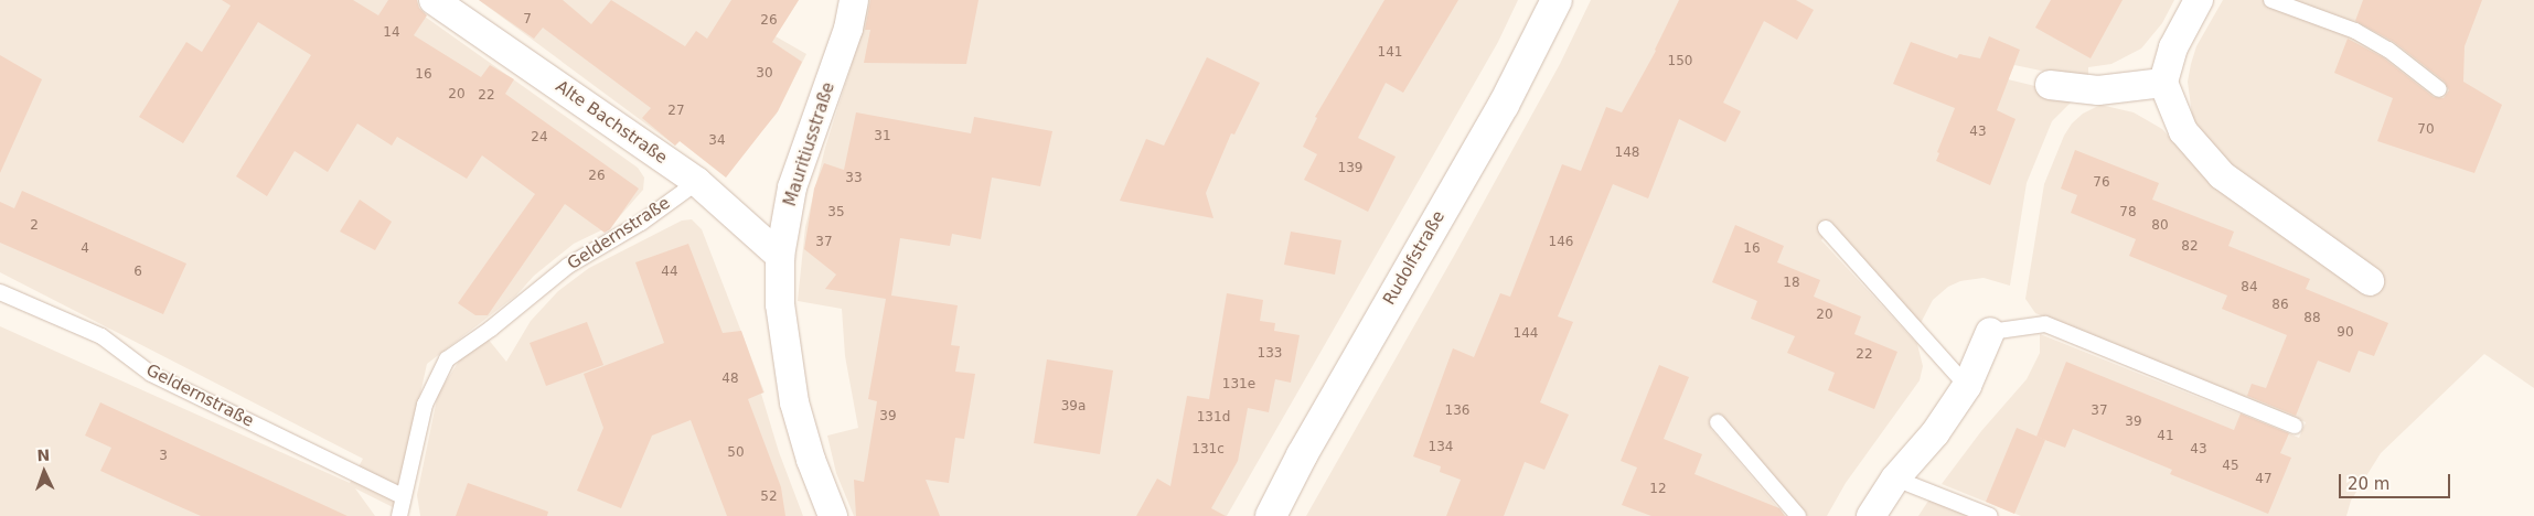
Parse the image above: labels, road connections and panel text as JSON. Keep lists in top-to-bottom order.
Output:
{
  "streets": {
    "street": ["Alte Bachstraße", "Mauritiusstraße", "Rudolfstraße"],
    "lane": ["Geldernstraße"]
  },
  "crossings": [
    ["Alte Bachstraße", "Mauritiusstraße"],
    ["Alte Bachstraße", "Geldernstraße"]
  ],
  "house_numbers": [
    "7",
    "26",
    "14",
    "141",
    "150",
    "30",
    "16",
    "20",
    "22",
    "27",
    "70",
    "43",
    "31",
    "24",
    "34",
    "148",
    "139",
    "26",
    "33",
    "76",
    "35",
    "78",
    "2",
    "80",
    "37",
    "146",
    "82",
    "4",
    "16",
    "6",
    "44",
    "18",
    "84",
    "86",
    "20",
    "88",
    "90",
    "144",
    "133",
    "22",
    "48",
    "131e",
    "39a",
    "136",
    "37",
    "39",
    "131d",
    "39",
    "41",
    "134",
    "131c",
    "43",
    "50",
    "3",
    "45",
    "47",
    "12",
    "52"
  ],
  "scale_bar": "20 m",
  "north": "top"
}
